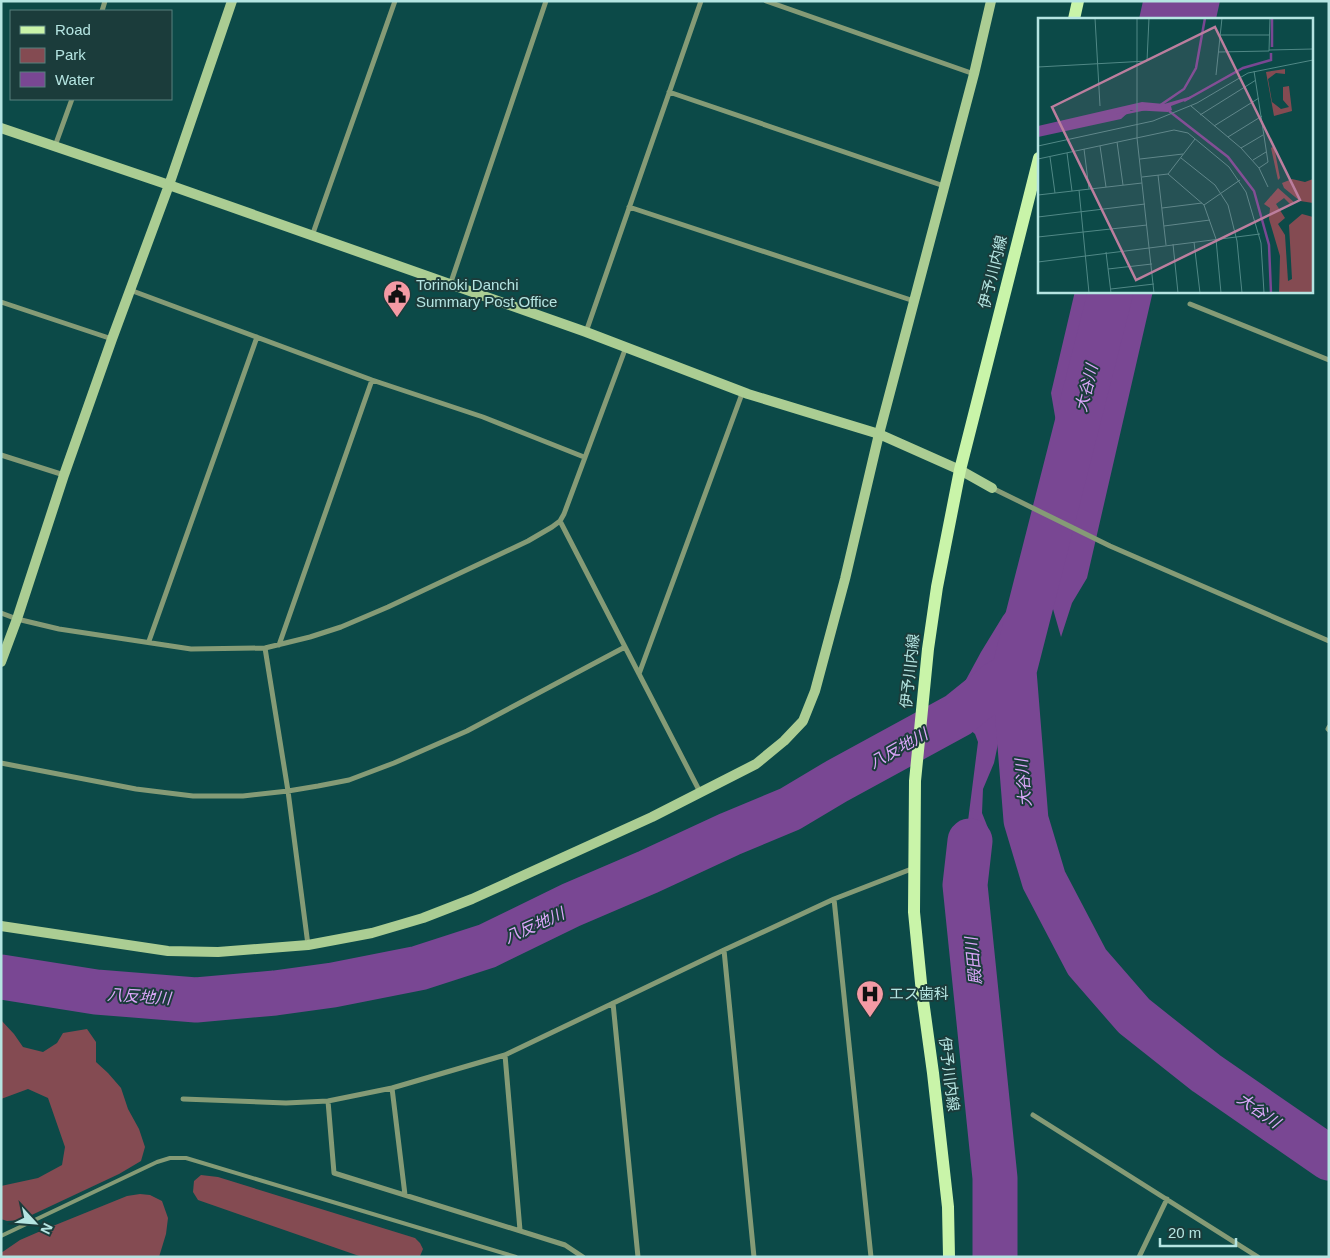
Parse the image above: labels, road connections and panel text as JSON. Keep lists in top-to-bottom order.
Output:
{
  "streets": {
    "main road": ["伊予川内線"]
  },
  "water": ["大谷川", "八反地川", "殿田川"],
  "places": {
    "public building": ["Torinoki Danchi Summary Post Office"],
    "hospital": ["エス歯科"]
  },
  "legend": ["Road", "Park", "Water"],
  "scale_bar": "20 m",
  "north": "bottom right"
}
